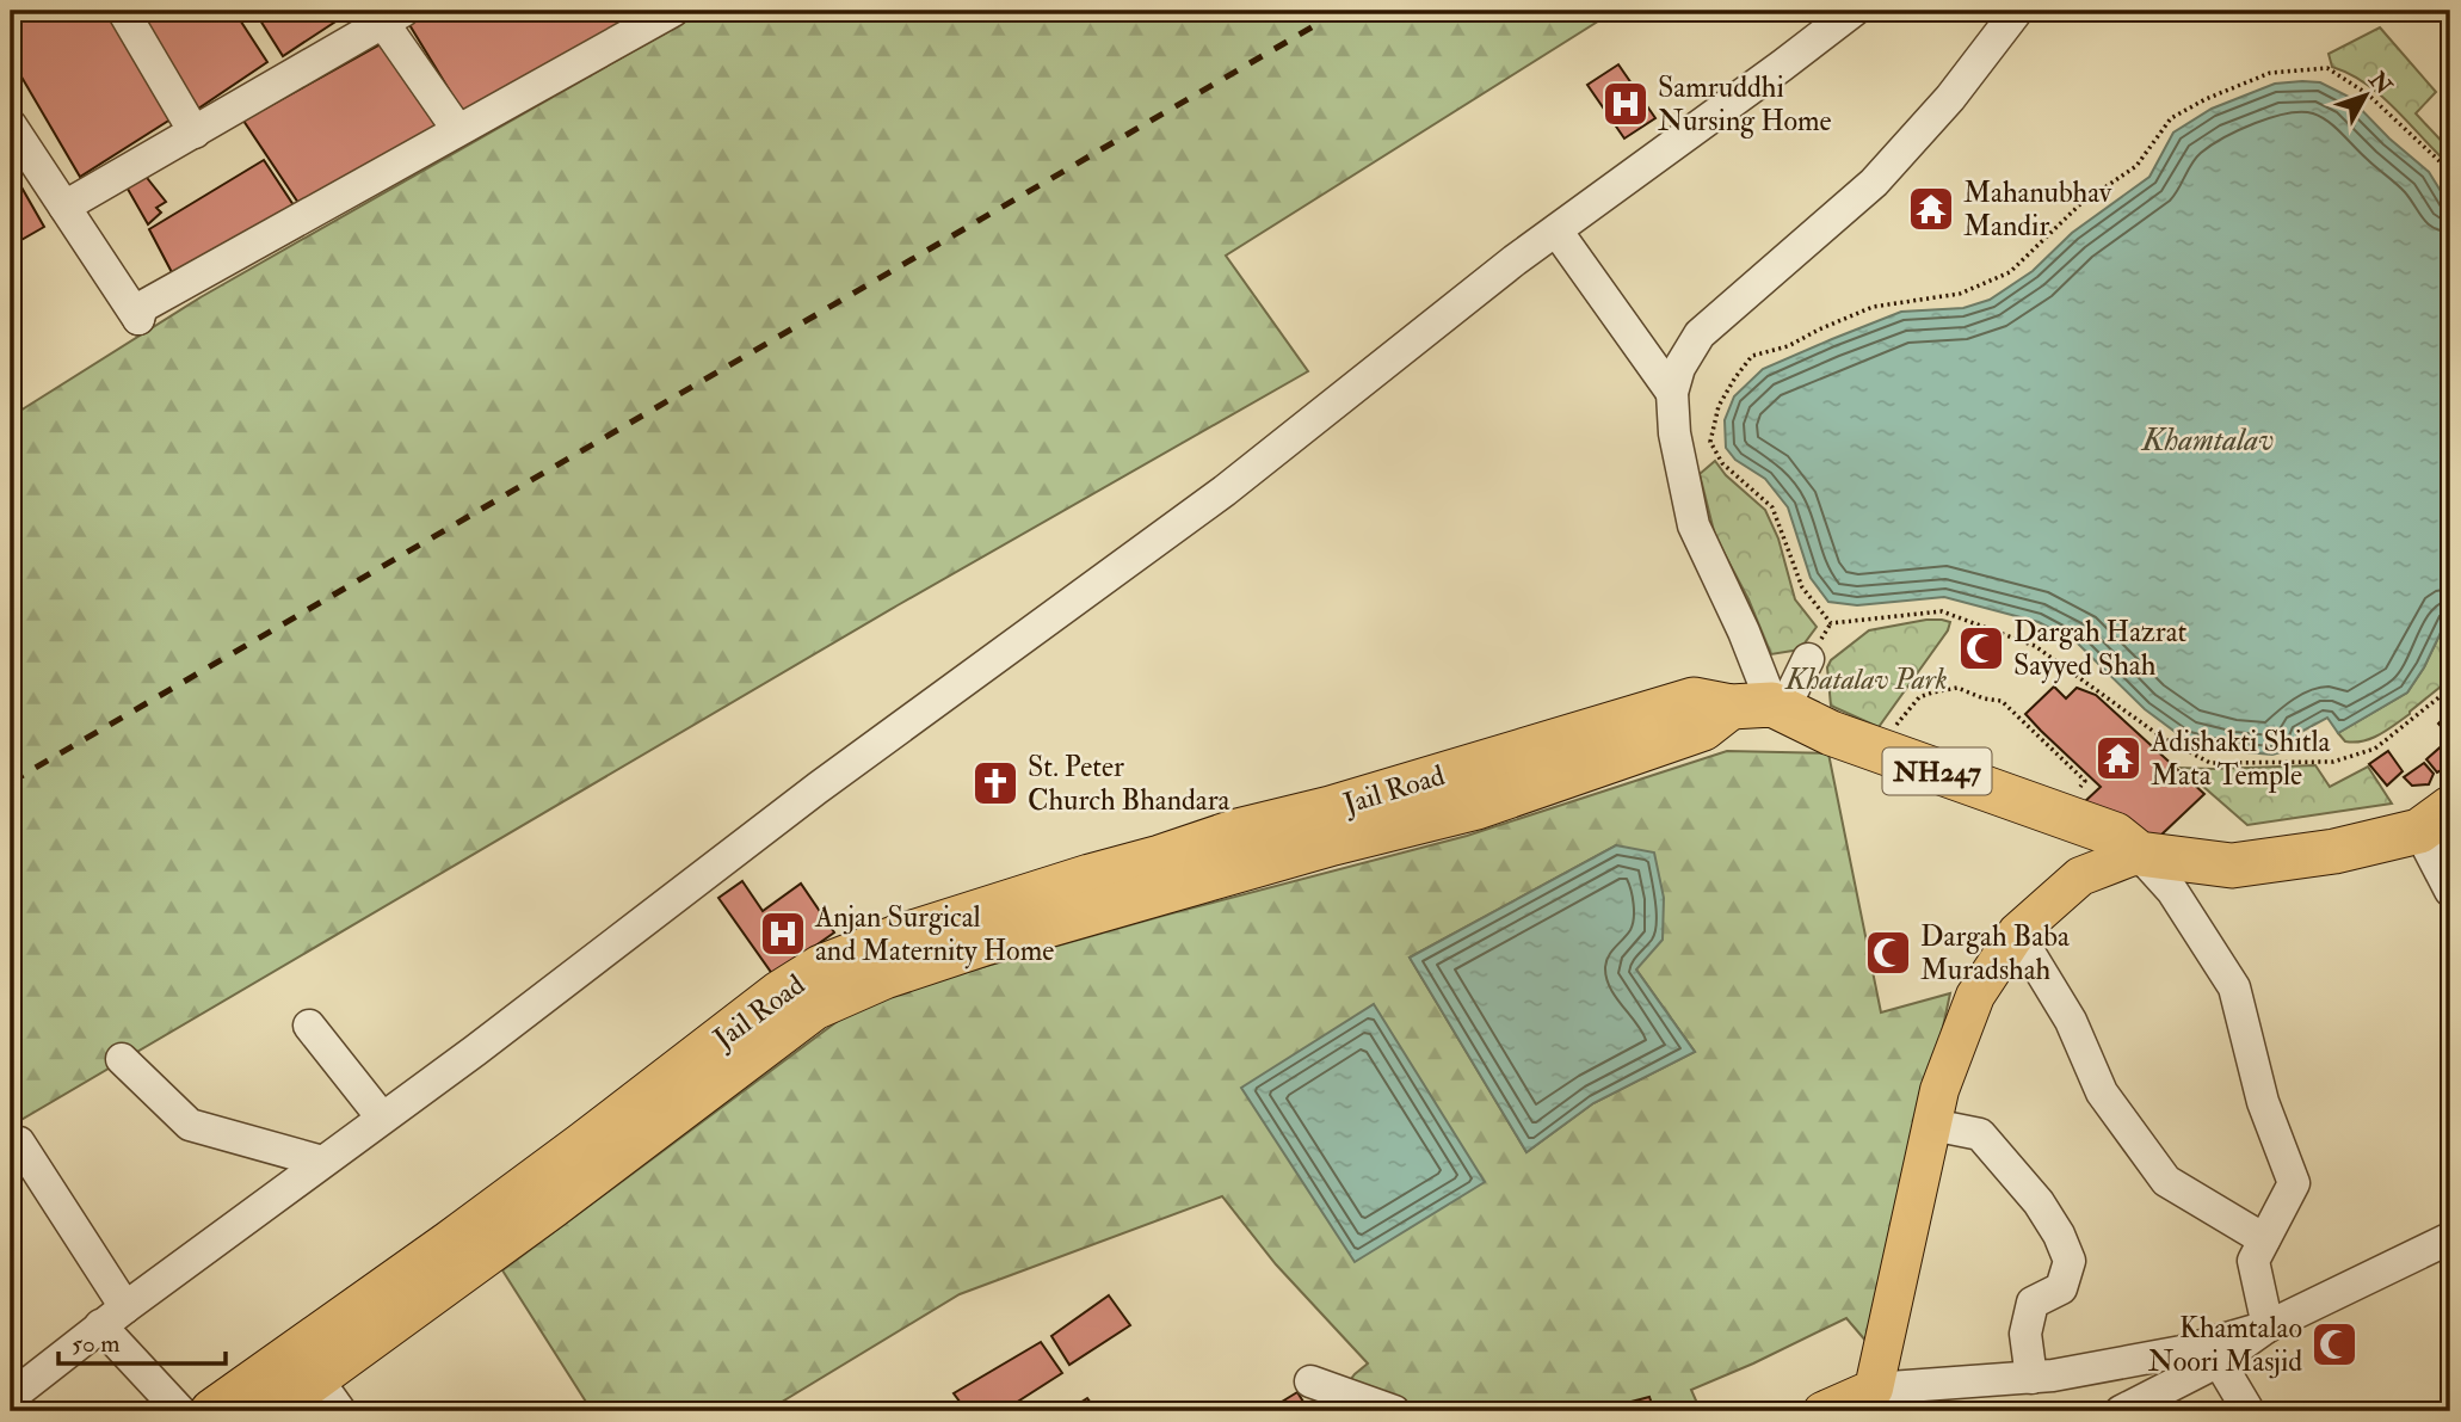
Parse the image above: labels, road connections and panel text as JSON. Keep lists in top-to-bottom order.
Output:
{
  "streets": {
    "highway": ["NH247", "Jail Road"]
  },
  "crossings": [
    ["NH247", "Jail Road"]
  ],
  "water": ["Khamtalav"],
  "parks": ["Khatalav Park"],
  "places": {
    "hospital": ["Samruddhi Nursing Home", "Anjan Surgical and Maternity Home"],
    "temple": ["Mahanubhav Mandir", "Adishakti Shitla Mata Temple"],
    "mosque": ["Dargah Hazrat Sayyed Shah", "Dargah Baba Muradshah", "Khamtalao Noori Masjid"],
    "church": ["St. Peter Church Bhandara"]
  },
  "scale_bar": "50 m",
  "north": "top right"
}
